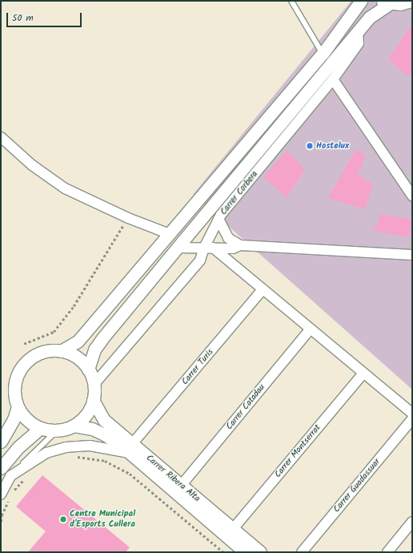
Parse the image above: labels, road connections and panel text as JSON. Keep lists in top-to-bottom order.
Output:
{
  "streets": {
    "street": [
      "Carrer Corbera",
      "Carrer Turis",
      "Carrer Catadau",
      "Carrer Montserrat",
      "Carrer Ribera Alta",
      "Carrer Guadassuar"
    ]
  },
  "crossings": [
    ["Carrer Corbera", "Carrer Ribera Alta"],
    ["Carrer Turis", "Carrer Ribera Alta"],
    ["Carrer Catadau", "Carrer Ribera Alta"],
    ["Carrer Montserrat", "Carrer Ribera Alta"]
  ],
  "places": ["Hostelux", "Centre Municipal d'Esports Cullera"],
  "scale_bar": "50 m"
}
